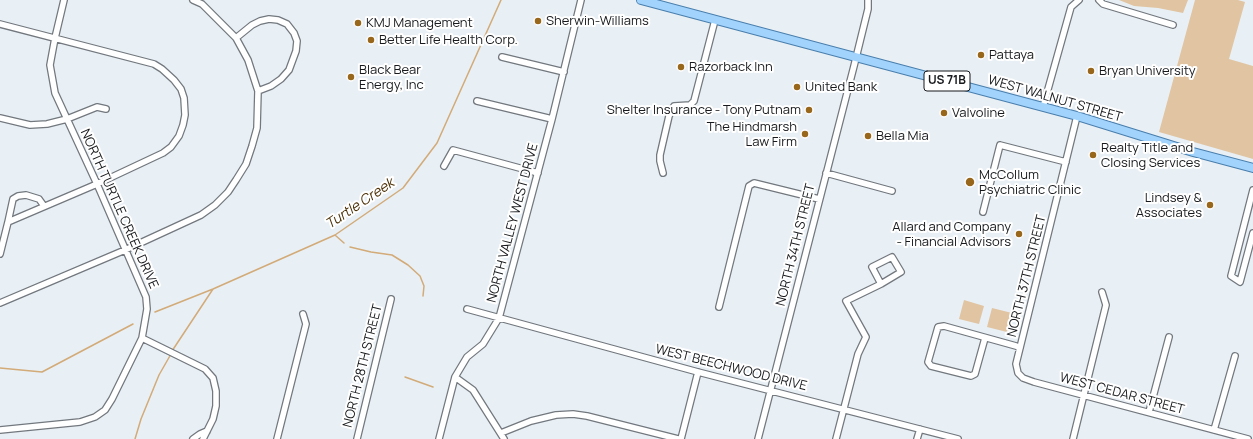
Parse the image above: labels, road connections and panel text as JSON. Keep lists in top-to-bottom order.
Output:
{
  "streets": {
    "main road": ["US 71B", "WEST WALNUT STREET"],
    "street": [
      "NORTH TURTLE CREEK DRIVE",
      "NORTH VALLEY WEST DRIVE",
      "NORTH 34TH STREET",
      "NORTH 37TH STREET",
      "NORTH 28TH STREET",
      "WEST BEECHWOOD DRIVE",
      "WEST CEDAR STREET"
    ]
  },
  "crossings": [
    ["WEST WALNUT STREET", "NORTH 34TH STREET"],
    ["WEST WALNUT STREET", "NORTH 37TH STREET"],
    ["NORTH VALLEY WEST DRIVE", "WEST BEECHWOOD DRIVE"],
    ["NORTH 34TH STREET", "WEST BEECHWOOD DRIVE"],
    ["NORTH 37TH STREET", "WEST CEDAR STREET"]
  ],
  "water": ["Turtle Creek"],
  "places": [
    "Sherwin-Williams",
    "KMJ Management",
    "Better Life Health Corp.",
    "Pattaya",
    "Razorback Inn",
    "Bryan University",
    "Black Bear Energy, Inc",
    "United Bank",
    "Shelter Insurance - Tony Putnam",
    "Valvoline",
    "The Hindmarsh Law Firm",
    "Bella Mia",
    "Realty Title and Closing Services",
    "McCollum Psychiatric Clinic",
    "Lindsey & Associates",
    "Allard and Company - Financial Advisors"
  ]
}
